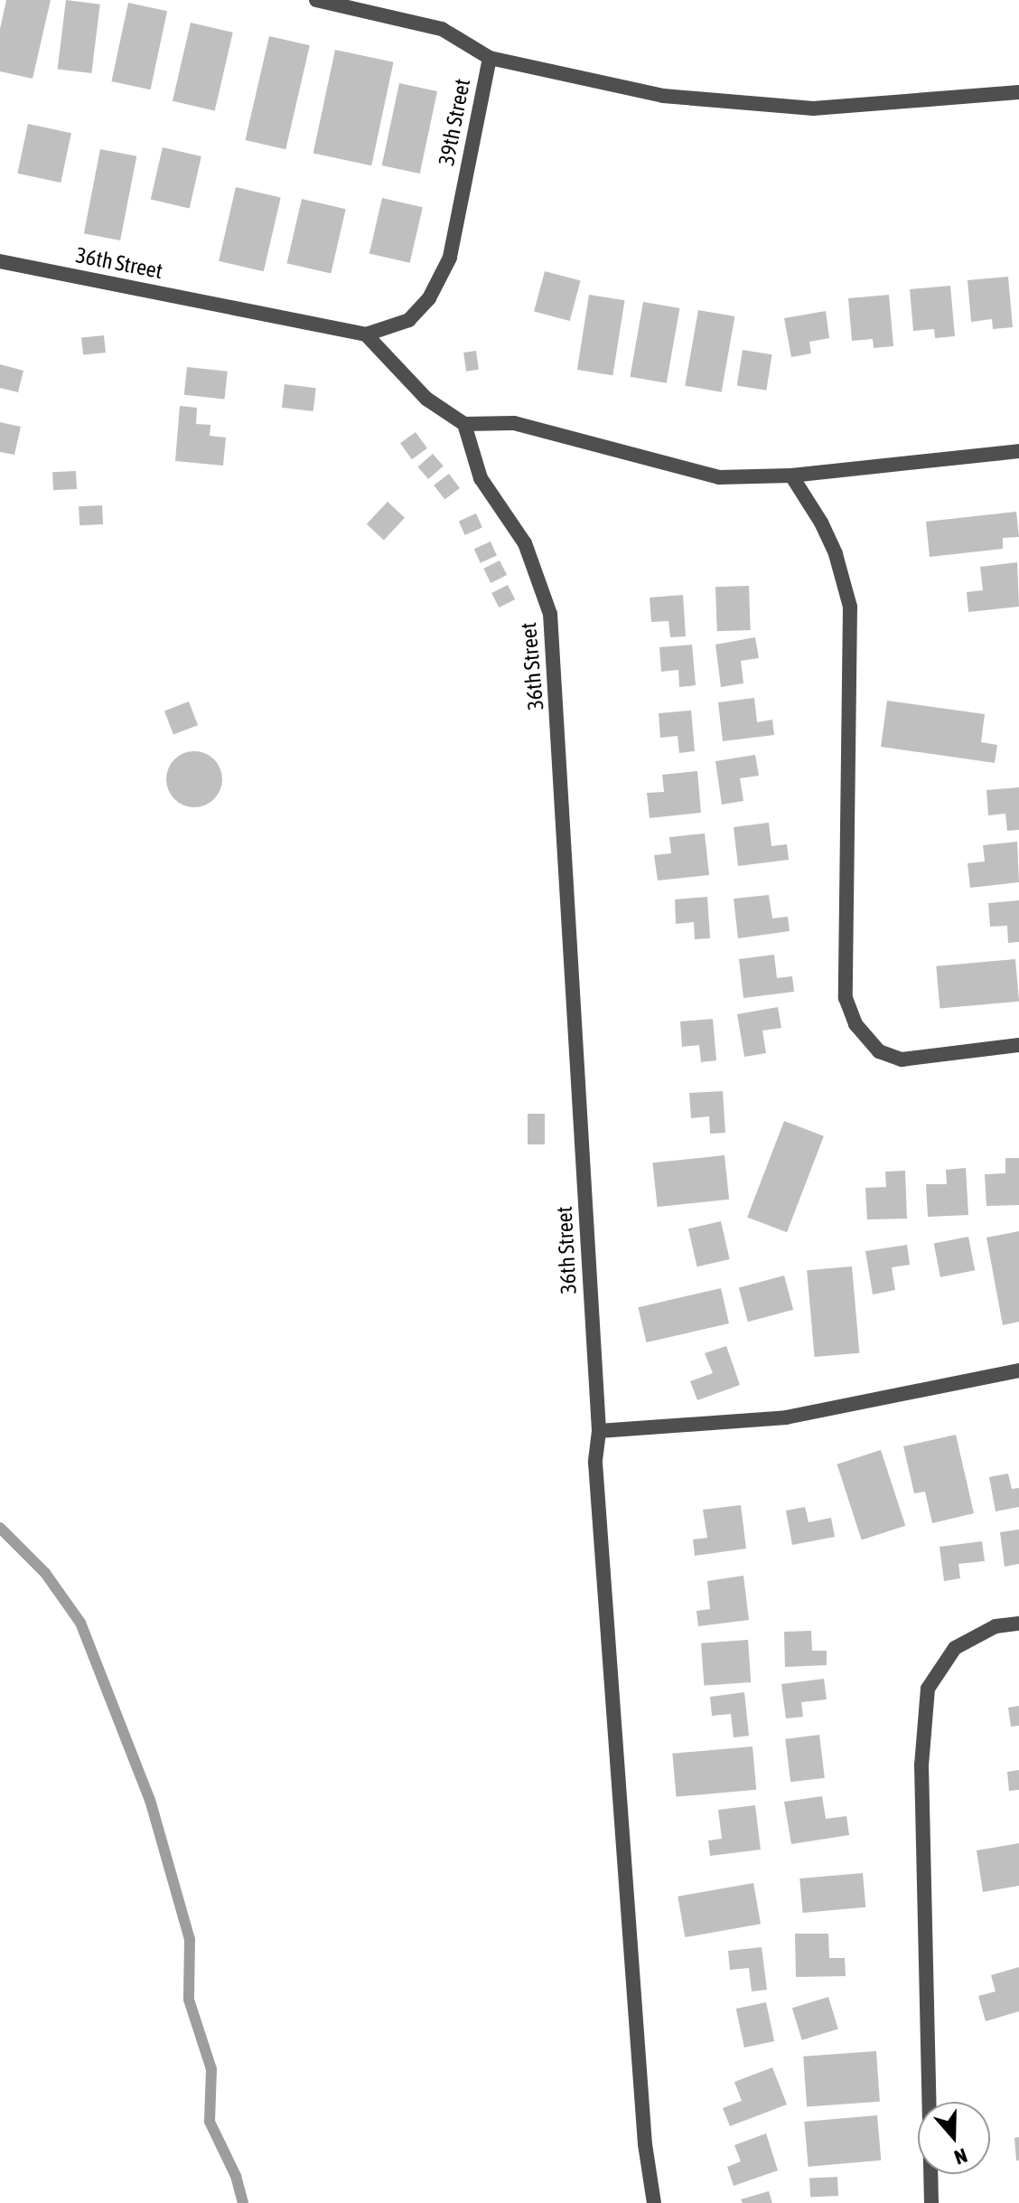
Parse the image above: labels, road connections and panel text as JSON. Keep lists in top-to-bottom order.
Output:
{
  "streets": {
    "street": ["39th Street", "36th Street"]
  },
  "crossings": [
    ["39th Street", "36th Street"]
  ],
  "north": "bottom"
}
